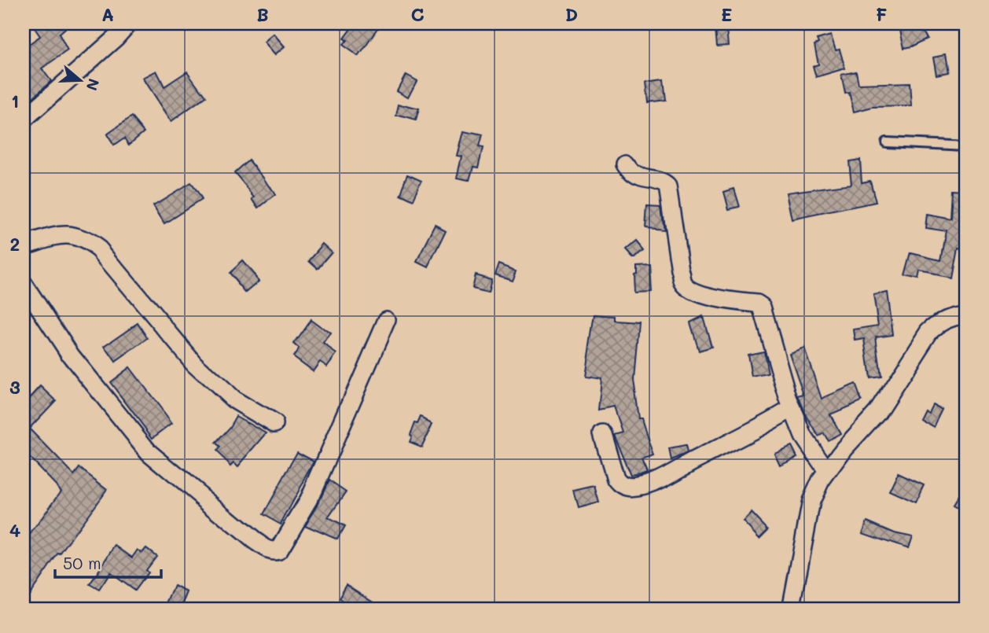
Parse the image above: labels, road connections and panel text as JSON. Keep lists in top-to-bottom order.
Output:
{
  "scale_bar": "50 m",
  "north": "right",
  "grid": {
    "columns": [
      "A",
      "B",
      "C",
      "D",
      "E",
      "F"
    ],
    "rows": [
      "1",
      "2",
      "3",
      "4"
    ]
  }
}
